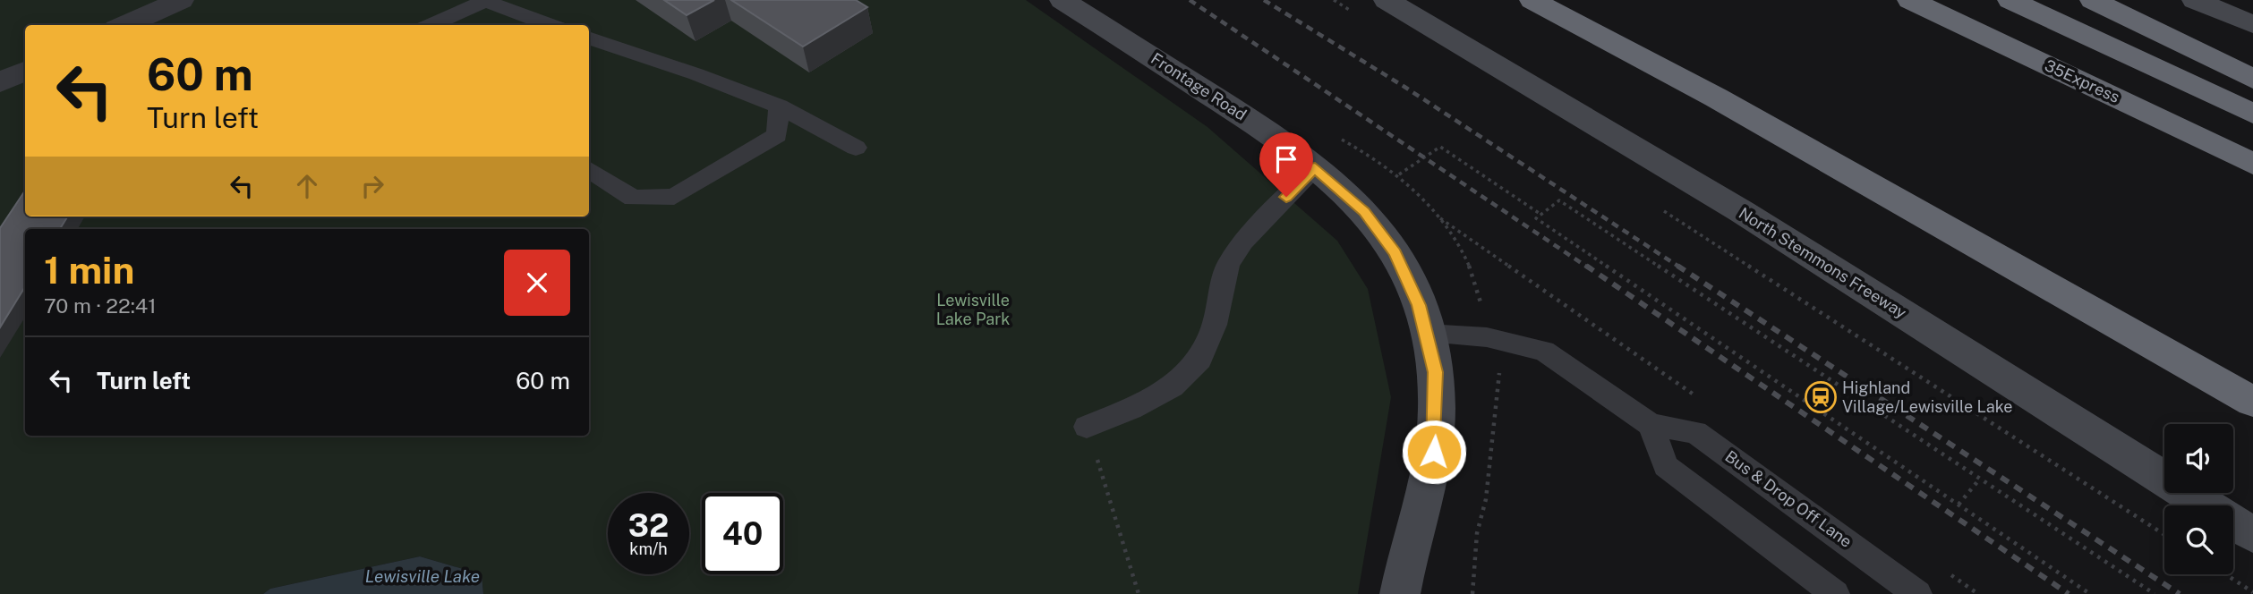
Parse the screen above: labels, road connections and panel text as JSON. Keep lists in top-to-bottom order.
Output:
{
  "streets": {
    "highway": ["35Express"],
    "main road": ["Frontage Road", "North Stemmons Freeway"],
    "lane": ["Bus & Drop Off Lane"]
  },
  "crossings": [
    ["Frontage Road", "Bus & Drop Off Lane"]
  ],
  "water": ["Lewisville Lake"],
  "parks": ["Lewisville Lake Park"],
  "places": {
    "station": ["Highland Village/Lewisville Lake"]
  },
  "page": {
    "turn": ["60 m", "Turn left"],
    "heading": ["1 min", "70 m · 22:41"],
    "list": [
      {
        "name": "Turn left",
        "value": "60 m"
      }
    ],
    "speed": "32 km/h",
    "limit": "40"
  }
}
